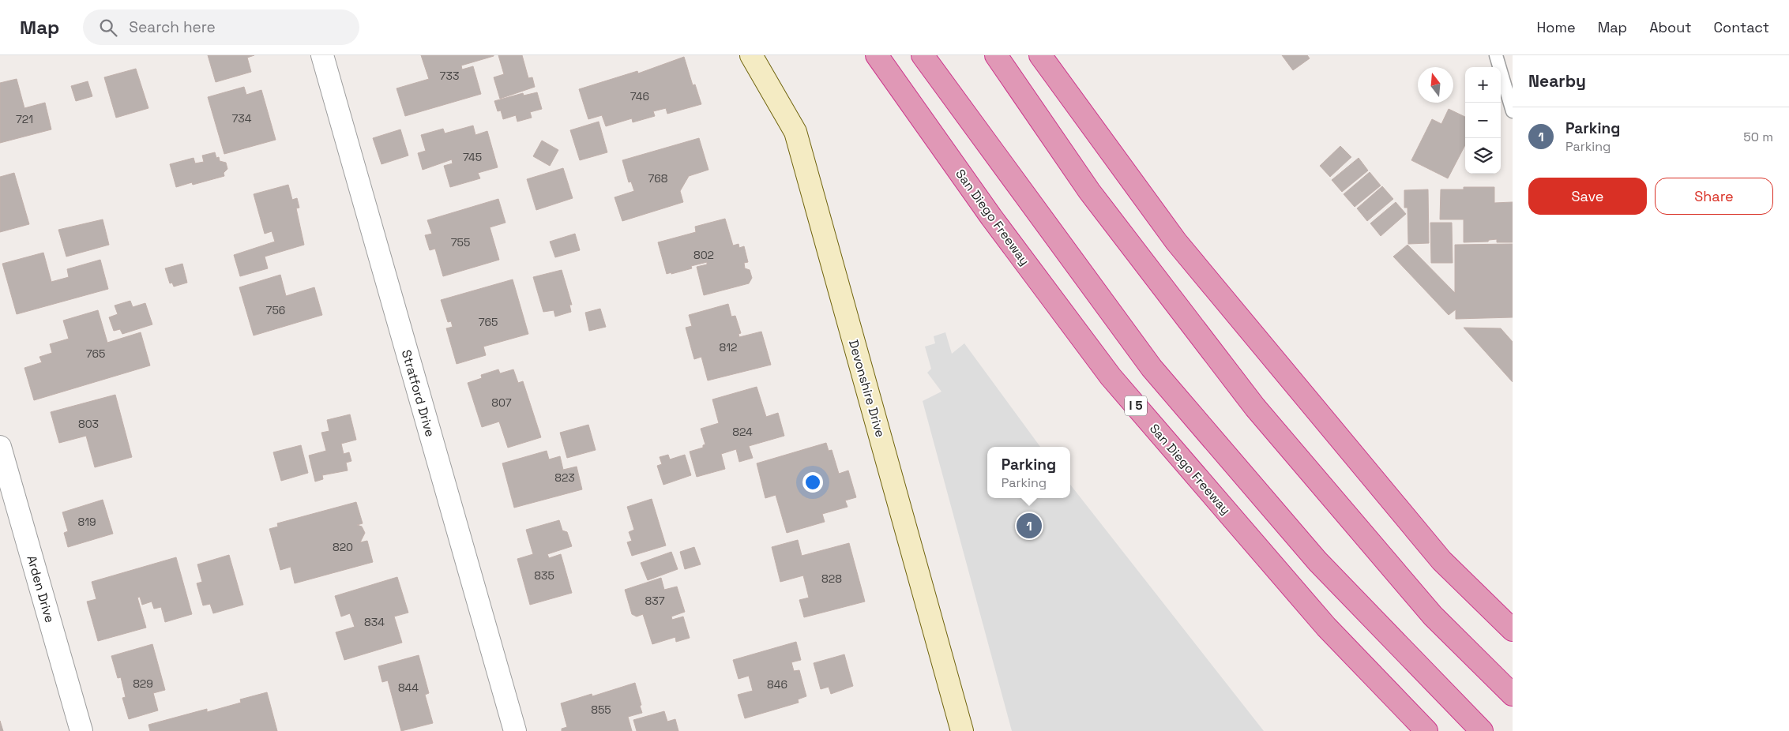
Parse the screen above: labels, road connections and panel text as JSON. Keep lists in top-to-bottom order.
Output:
{
  "streets": {
    "highway": ["San Diego Freeway", "I 5"],
    "street": ["Devonshire Drive", "Stratford Drive", "Arden Drive"]
  },
  "house_numbers": [
    "733",
    "746",
    "734",
    "721",
    "745",
    "768",
    "755",
    "802",
    "756",
    "765",
    "812",
    "765",
    "807",
    "803",
    "824",
    "823",
    "819",
    "820",
    "835",
    "828",
    "837",
    "834",
    "829",
    "846",
    "844",
    "855"
  ],
  "north": "top",
  "page": {
    "header": "Map",
    "search": "Search here",
    "nav": [
      "Home",
      "Map",
      "About",
      "Contact"
    ],
    "heading": "Nearby",
    "map_buttons": ["+", "−"],
    "list": [
      {
        "mark": "1",
        "name": "Parking",
        "note": "Parking",
        "value": "50 m"
      }
    ],
    "buttons": ["Save", "Share"],
    "popup": ["Parking", "Parking"],
    "pins": "1"
  }
}
